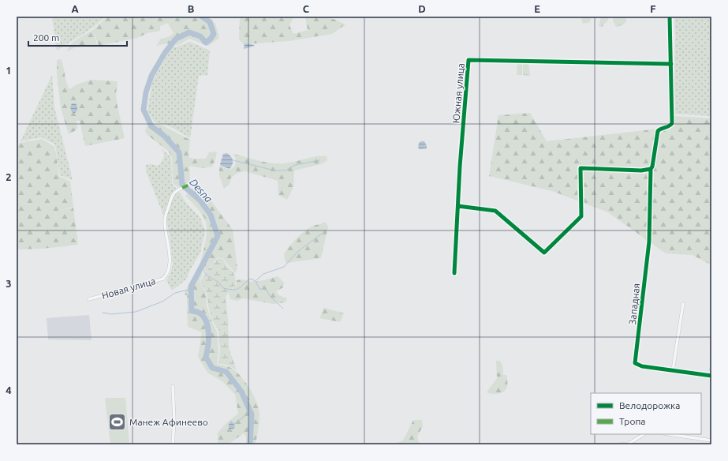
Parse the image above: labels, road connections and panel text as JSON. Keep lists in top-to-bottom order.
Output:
{
  "streets": {
    "street": ["Южная улица", "Новая улица", "Западная"]
  },
  "water": ["Desna"],
  "places": {
    "sports": ["Манеж Афинеево"]
  },
  "legend": ["Велодорожка", "Тропа"],
  "scale_bar": "200 m",
  "grid": {
    "columns": [
      "A",
      "B",
      "C",
      "D",
      "E",
      "F"
    ],
    "rows": [
      "1",
      "2",
      "3",
      "4"
    ]
  }
}
